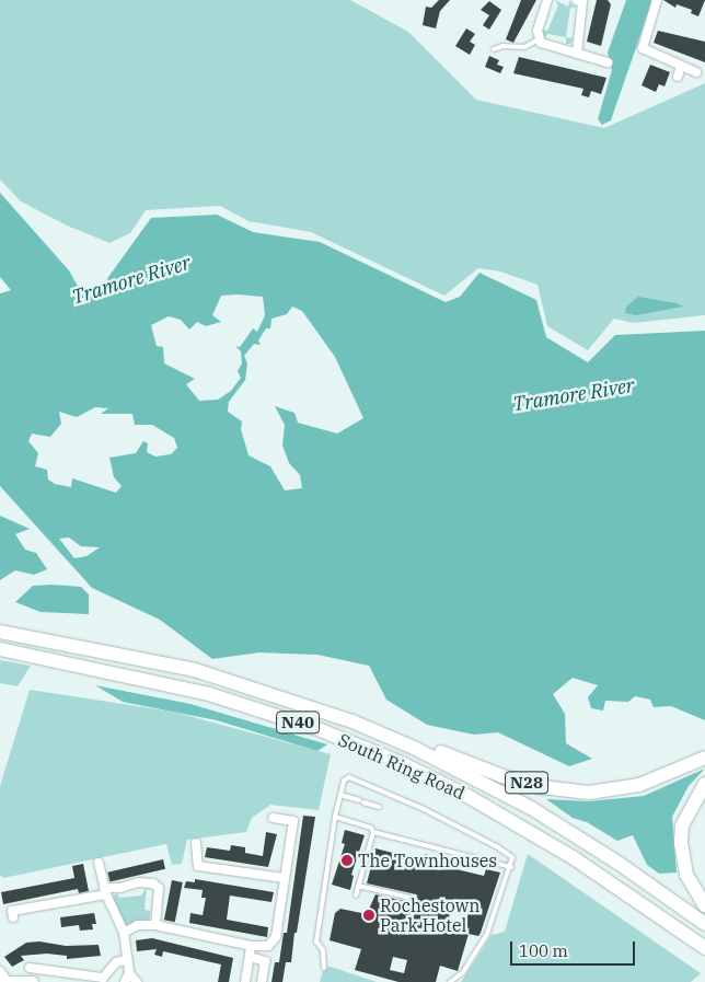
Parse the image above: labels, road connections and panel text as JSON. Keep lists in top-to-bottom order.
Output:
{
  "streets": {
    "highway": ["N40", "South Ring Road", "N28"]
  },
  "crossings": [
    ["South Ring Road", "N28"]
  ],
  "water": ["Tramore River"],
  "places": ["The Townhouses", "Rochestown Park Hotel"],
  "scale_bar": "100 m"
}
